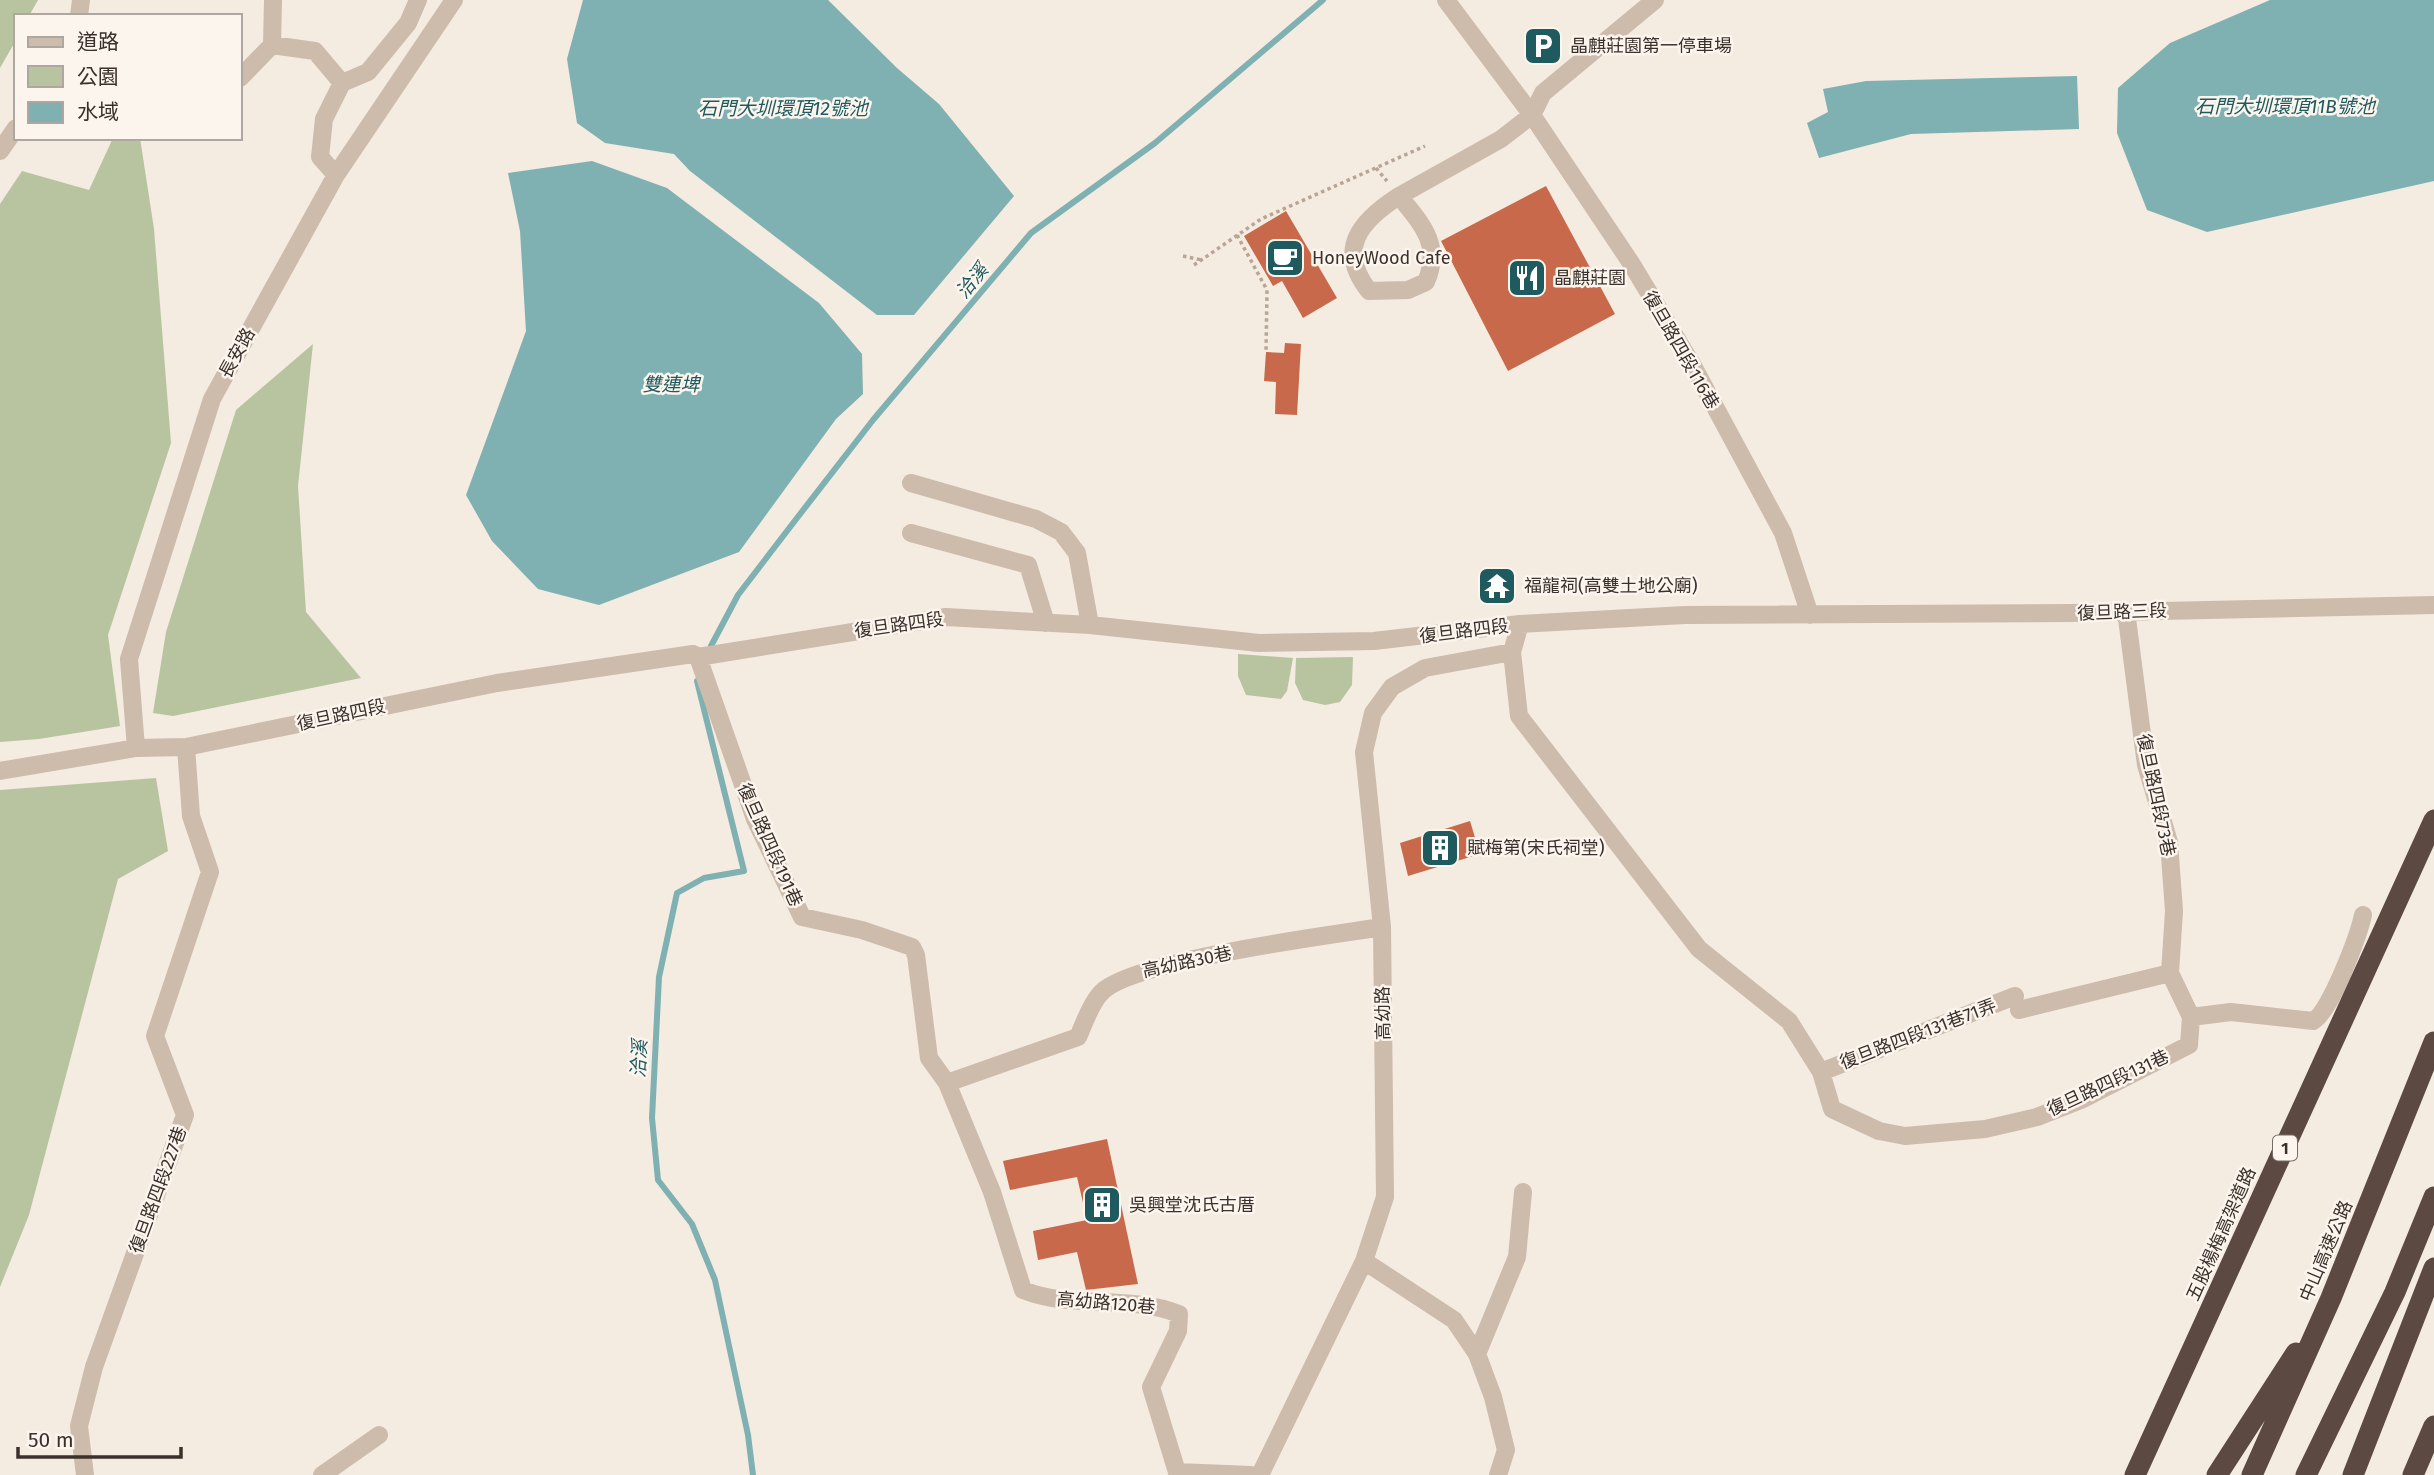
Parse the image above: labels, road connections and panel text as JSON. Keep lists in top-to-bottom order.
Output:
{
  "streets": {
    "highway": ["1", "五股楊梅高架道路", "中山高速公路"],
    "street": [
      "復旦路四段116巷",
      "長安路",
      "復旦路三段",
      "復旦路四段",
      "復旦路四段73巷",
      "復旦路四段191巷",
      "高幼路30巷",
      "高幼路",
      "復旦路四段131巷71弄",
      "復旦路四段131巷",
      "復旦路四段227巷",
      "高幼路120巷"
    ]
  },
  "crossings": [
    ["復旦路四段116巷", "復旦路三段"],
    ["復旦路四段116巷", "復旦路四段"],
    ["長安路", "復旦路四段"],
    ["復旦路三段", "復旦路四段"],
    ["復旦路三段", "復旦路四段73巷"],
    ["復旦路四段", "復旦路四段191巷"],
    ["復旦路四段", "復旦路四段227巷"],
    ["復旦路四段73巷", "復旦路四段131巷71弄"],
    ["復旦路四段73巷", "復旦路四段131巷"],
    ["復旦路四段191巷", "高幼路30巷"],
    ["復旦路四段191巷", "高幼路120巷"],
    ["高幼路30巷", "高幼路"],
    ["高幼路", "復旦路四段131巷"],
    ["復旦路四段131巷71弄", "復旦路四段131巷"]
  ],
  "water": [
    "石門大圳環頂11B號池",
    "石門大圳環頂12號池",
    "洽溪",
    "雙連埤"
  ],
  "places": {
    "parking": ["晶麒莊園第一停車場"],
    "cafe": ["HoneyWood Cafe"],
    "restaurant": ["晶麒莊園"],
    "temple": ["福龍祠(高雙土地公廟)"],
    "building": ["賦梅第(宋氏祠堂)", "吳興堂沈氏古厝"]
  },
  "legend": ["道路", "公園", "水域"],
  "scale_bar": "50 m"
}
